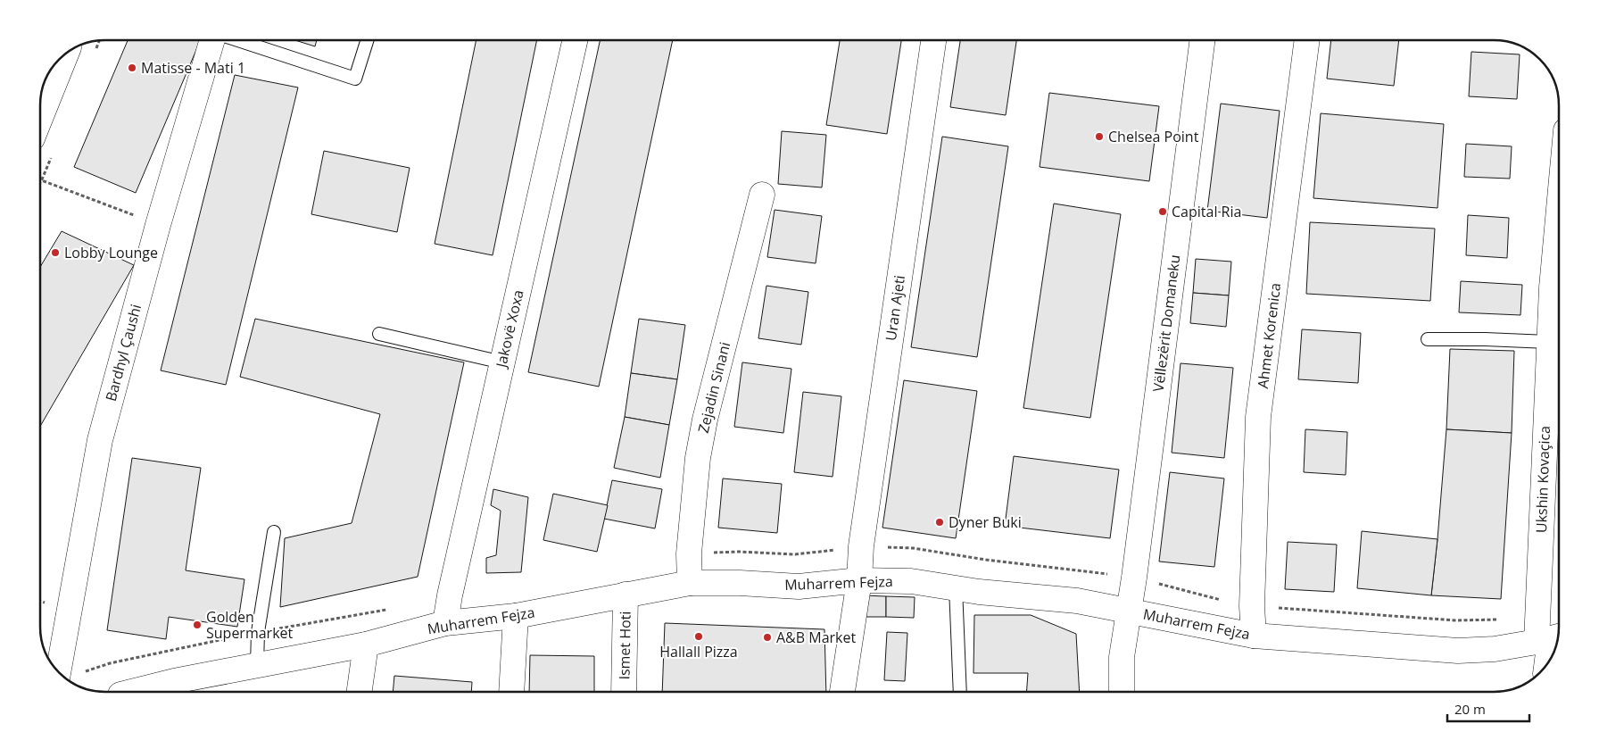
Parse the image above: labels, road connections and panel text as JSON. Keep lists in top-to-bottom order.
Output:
{
  "streets": {
    "street": [
      "Uran Ajeti",
      "Vëllezërit Domaneku",
      "Jakovë Xoxa",
      "Ahmet Korenica",
      "Bardhyl Çaushi",
      "Zejadin Sinani",
      "Ukshin Kovaçica",
      "Muharrem Fejza",
      "Ismet Hoti"
    ]
  },
  "crossings": [
    ["Uran Ajeti", "Muharrem Fejza"],
    ["Vëllezërit Domaneku", "Muharrem Fejza"],
    ["Jakovë Xoxa", "Muharrem Fejza"],
    ["Ahmet Korenica", "Muharrem Fejza"],
    ["Zejadin Sinani", "Muharrem Fejza"],
    ["Ukshin Kovaçica", "Muharrem Fejza"],
    ["Muharrem Fejza", "Ismet Hoti"]
  ],
  "places": [
    "Matisse - Mati 1",
    "Chelsea Point",
    "Capital Ria",
    "Lobby Lounge",
    "Dyner Buki",
    "Golden Supermarket",
    "Hallall Pizza",
    "A&B Market"
  ],
  "scale_bar": "20 m"
}
